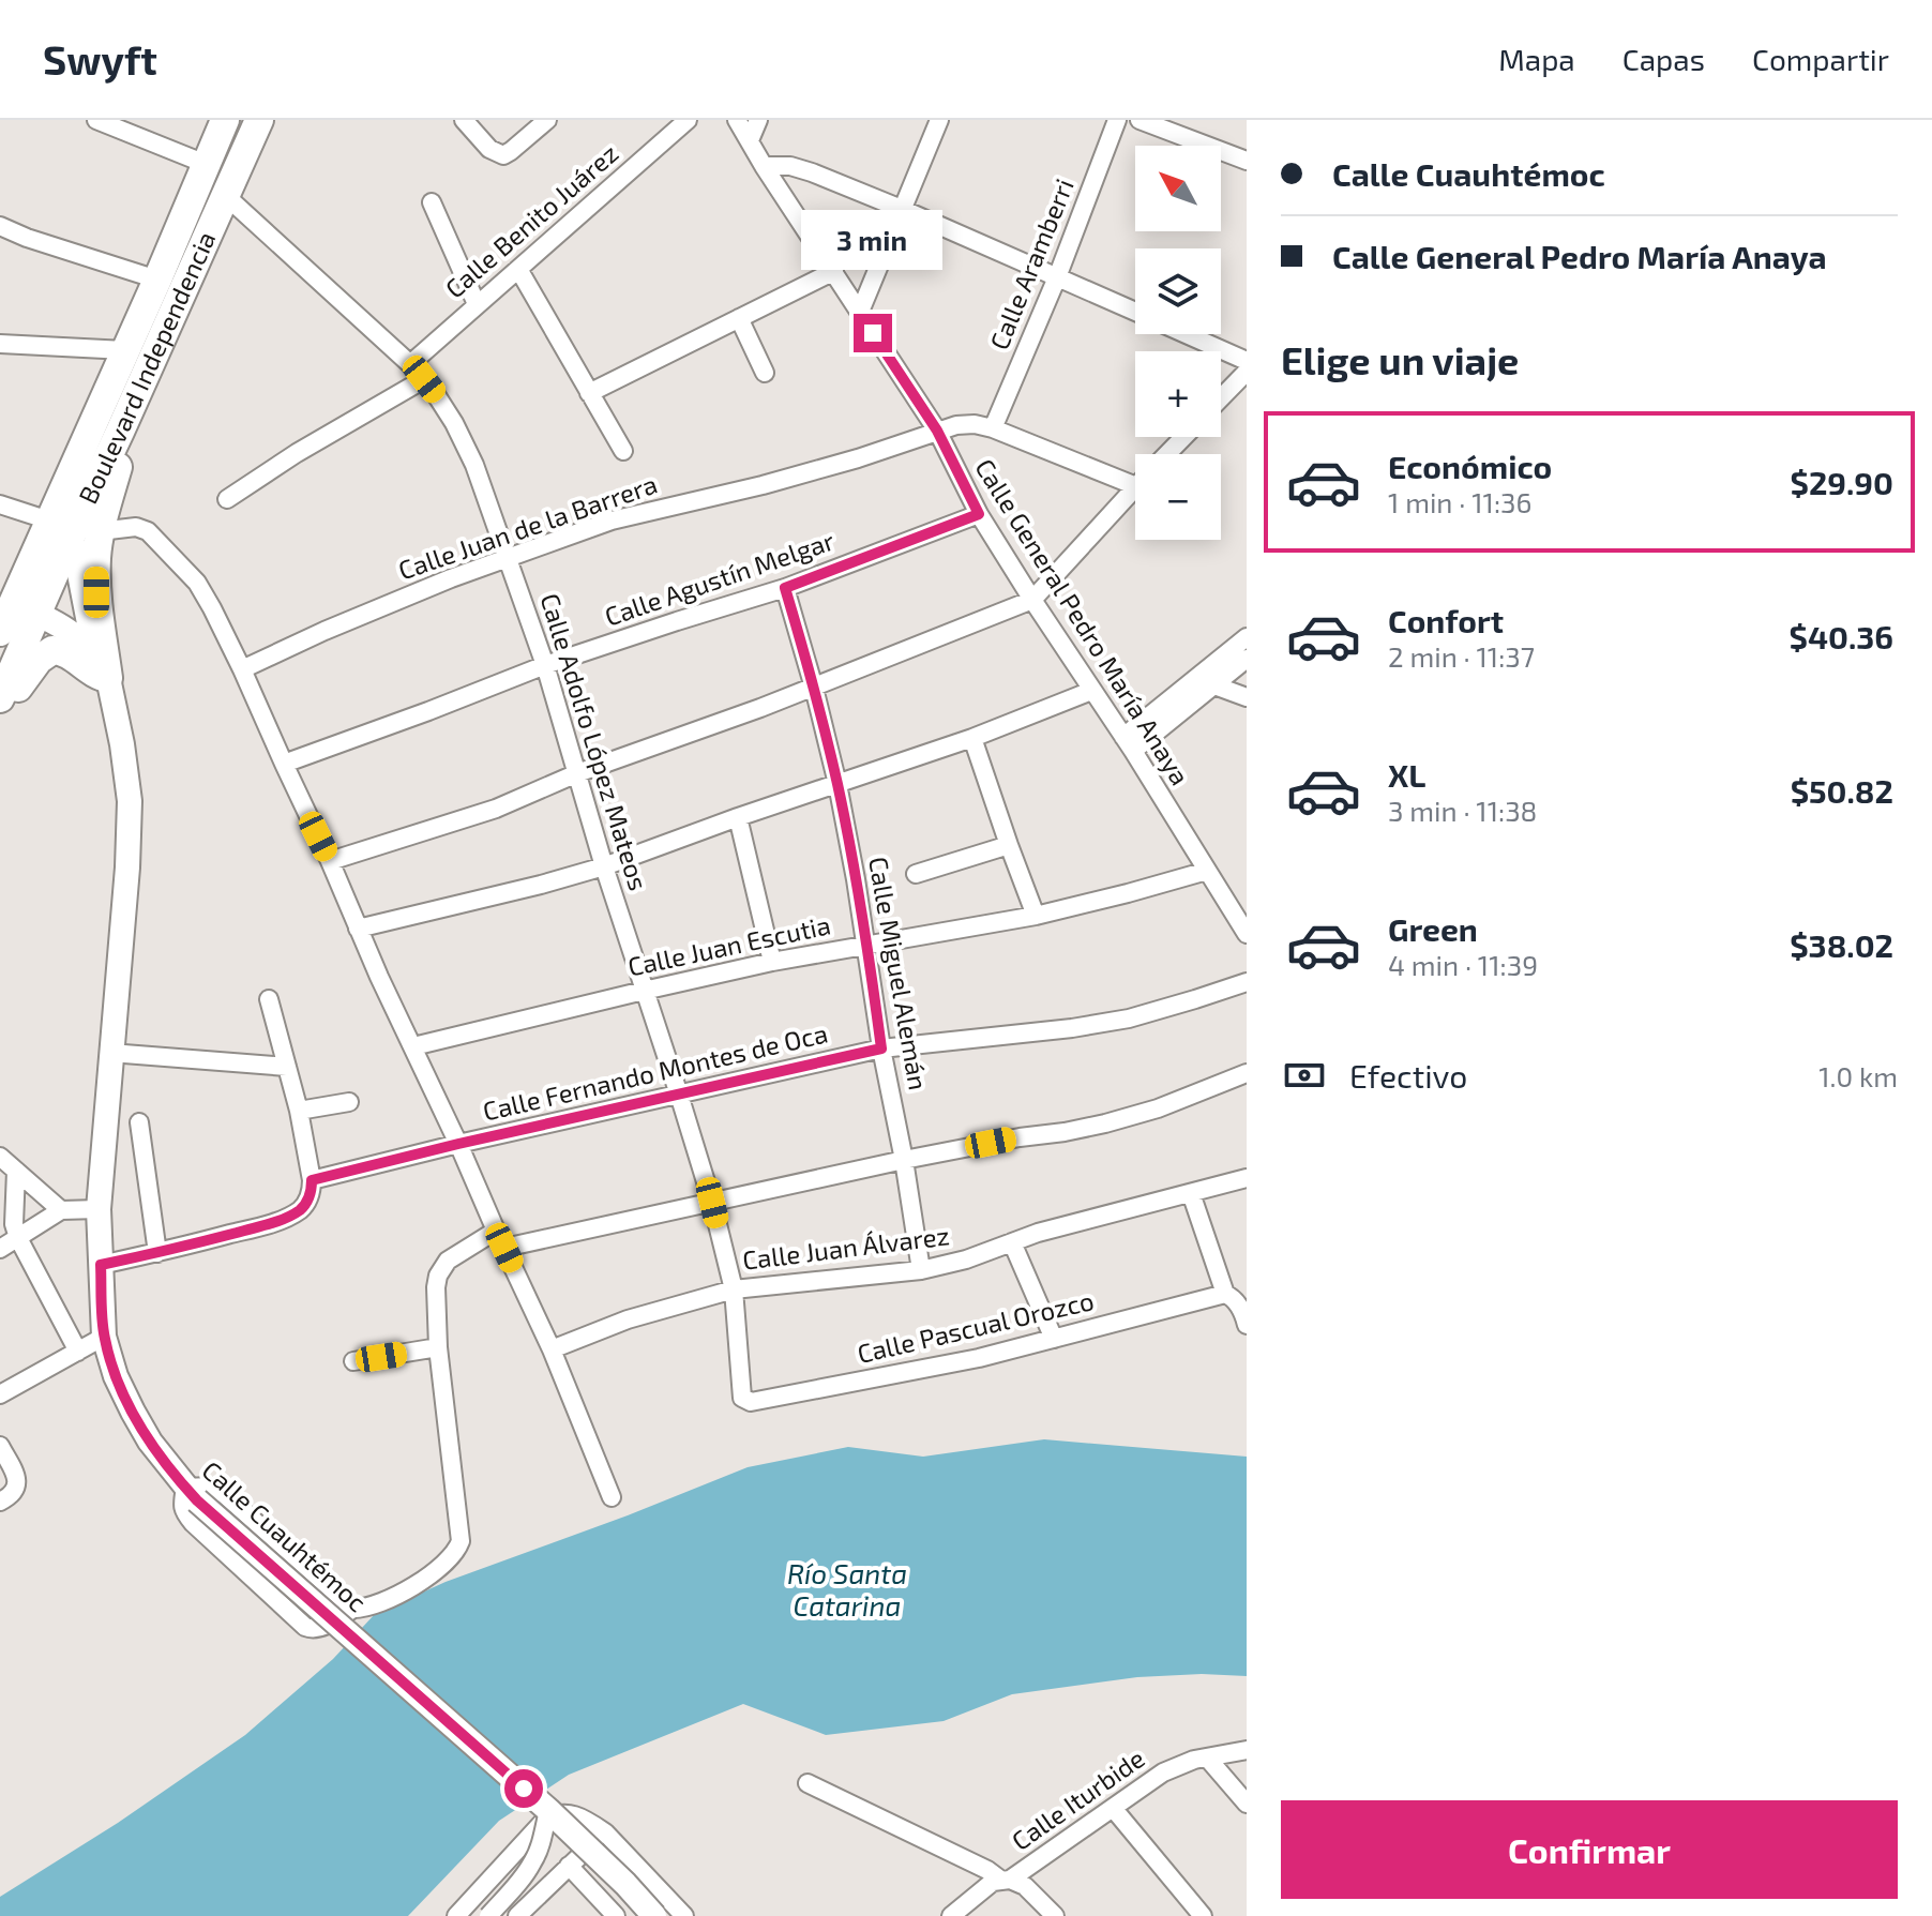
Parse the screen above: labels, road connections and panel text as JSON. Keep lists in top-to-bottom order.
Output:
{
  "streets": {
    "main road": ["Boulevard Independencia"],
    "street": [
      "Calle Benito Juárez",
      "Calle Aramberri",
      "Calle Juan de la Barrera",
      "Calle Agustín Melgar",
      "Calle General Pedro María Anaya",
      "Calle Adolfo López Mateos",
      "Calle Juan Escutia",
      "Calle Miguel Alemán",
      "Calle Fernando Montes de Oca",
      "Calle Juan Álvarez",
      "Calle Pascual Orozco",
      "Calle Cuauhtémoc",
      "Calle Iturbide"
    ]
  },
  "crossings": [
    ["Calle Benito Juárez", "Calle Adolfo López Mateos"],
    ["Calle Aramberri", "Calle Juan de la Barrera"],
    ["Boulevard Independencia", "Calle Adolfo López Mateos"],
    ["Boulevard Independencia", "Calle Cuauhtémoc"],
    ["Calle Juan de la Barrera", "Calle General Pedro María Anaya"],
    ["Calle Juan de la Barrera", "Calle Adolfo López Mateos"],
    ["Calle Agustín Melgar", "Calle General Pedro María Anaya"],
    ["Calle Agustín Melgar", "Calle Adolfo López Mateos"],
    ["Calle Agustín Melgar", "Calle Miguel Alemán"],
    ["Calle General Pedro María Anaya", "Calle Juan Escutia"],
    ["Calle Adolfo López Mateos", "Calle Juan Escutia"],
    ["Calle Adolfo López Mateos", "Calle Fernando Montes de Oca"],
    ["Calle Adolfo López Mateos", "Calle Juan Álvarez"],
    ["Calle Adolfo López Mateos", "Calle Pascual Orozco"],
    ["Calle Juan Escutia", "Calle Miguel Alemán"],
    ["Calle Miguel Alemán", "Calle Fernando Montes de Oca"],
    ["Calle Miguel Alemán", "Calle Juan Álvarez"]
  ],
  "water": ["Río Santa Catarina"],
  "north": "top left",
  "page": {
    "header": "Swyft",
    "nav": ["Mapa", "Capas", "Compartir"],
    "banner": ["Calle Cuauhtémoc", "Calle General Pedro María Anaya"],
    "map_buttons": ["+", "−"],
    "bubble": "3 min",
    "heading": "Elige un viaje",
    "list": [
      {
        "name": "Económico",
        "note": "1 min · 11:36",
        "value": "$29.90"
      },
      {
        "name": "Confort",
        "note": "2 min · 11:37",
        "value": "$40.36"
      },
      {
        "name": "XL",
        "note": "3 min · 11:38",
        "value": "$50.82"
      },
      {
        "name": "Green",
        "note": "4 min · 11:39",
        "value": "$38.02"
      }
    ],
    "pay": ["Efectivo", "1.0 km"],
    "buttons": "Confirmar"
  }
}
